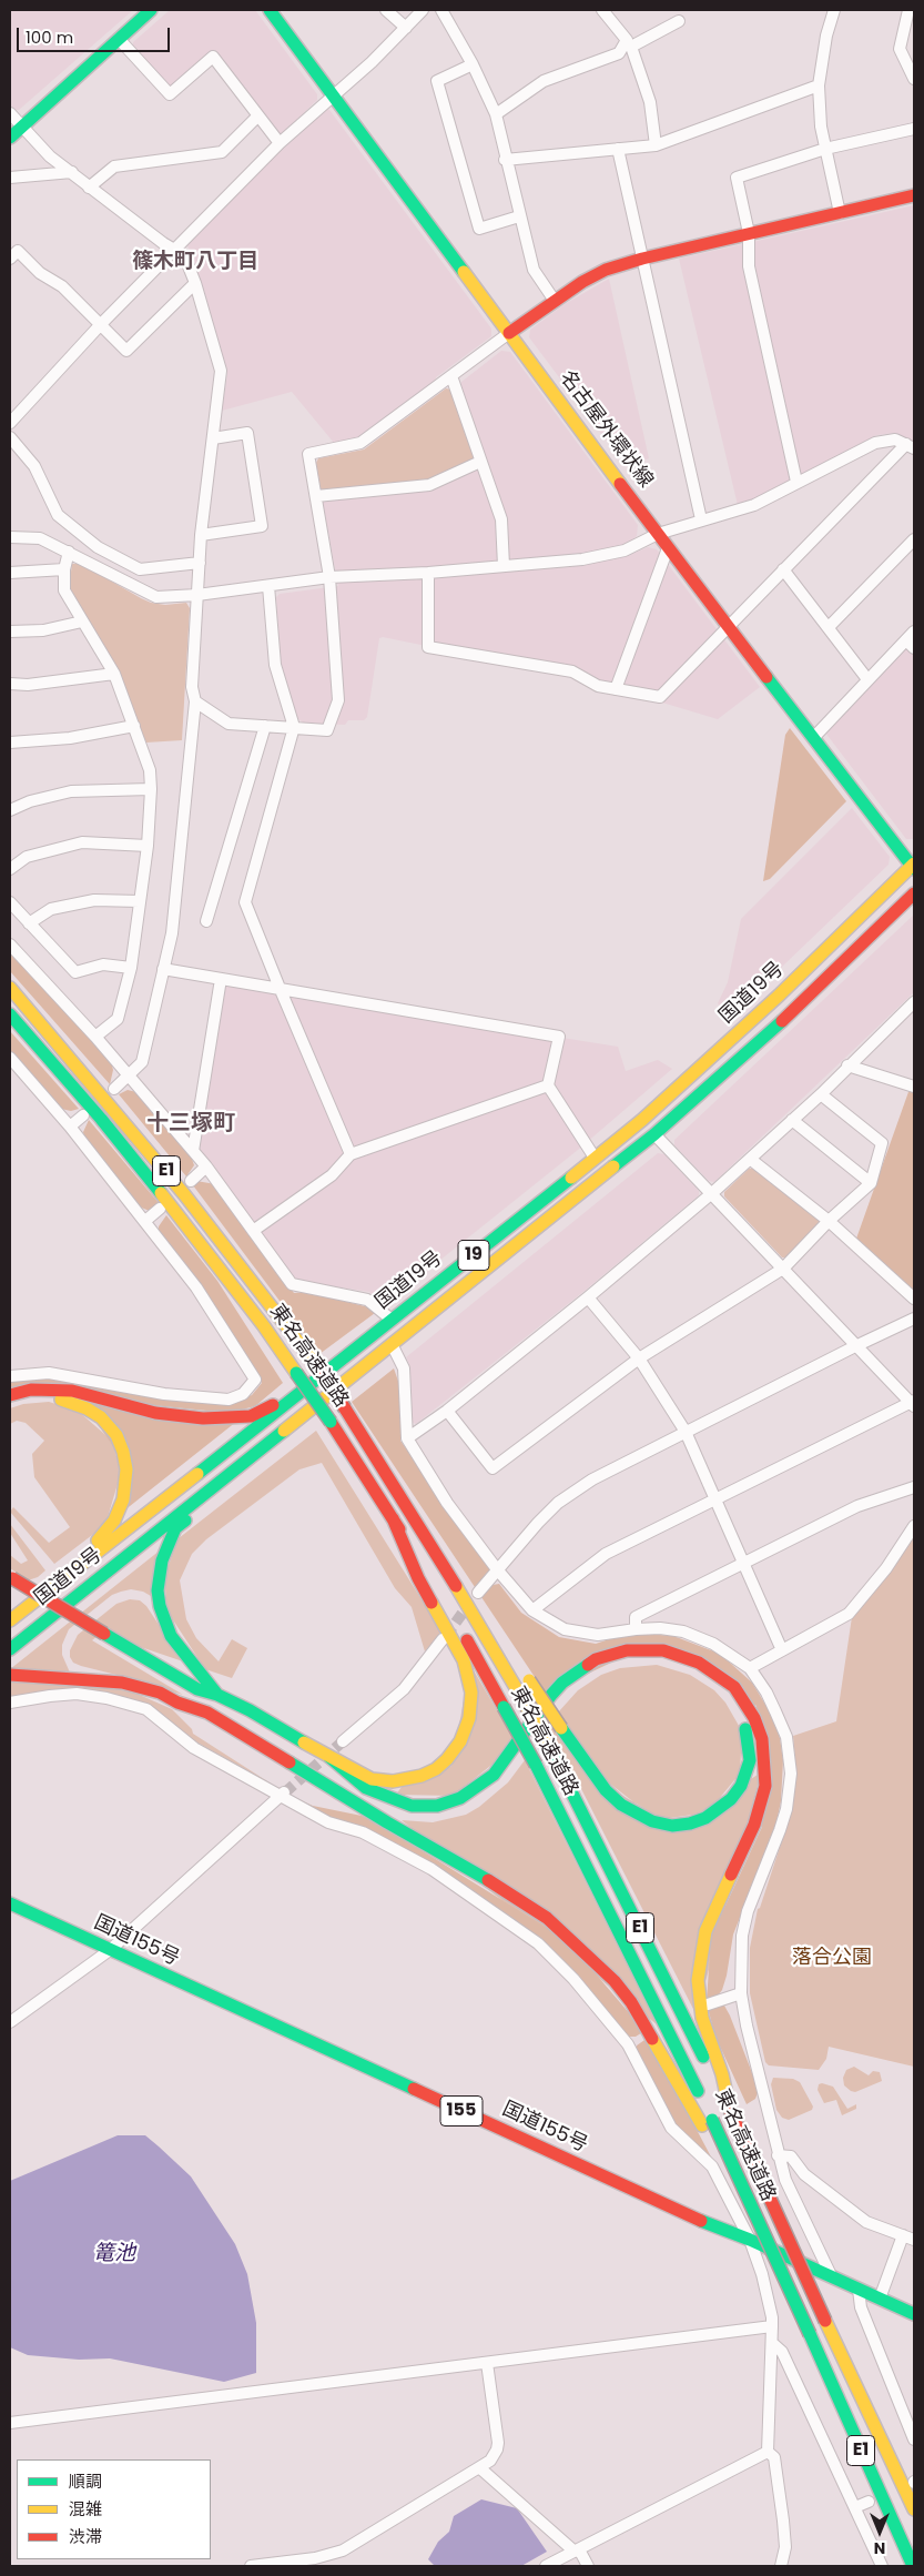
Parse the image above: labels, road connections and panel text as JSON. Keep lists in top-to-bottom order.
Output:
{
  "streets": {
    "main road": [
      "名古屋外環状線",
      "国道19号",
      "E1",
      "19",
      "東名高速道路",
      "国道155号",
      "155"
    ]
  },
  "crossings": [
    ["名古屋外環状線", "国道19号"]
  ],
  "districts": ["篠木町八丁目", "十三塚町"],
  "water": ["篭池"],
  "parks": ["落合公園"],
  "legend": ["順調", "混雑", "渋滞"],
  "scale_bar": "100 m",
  "north": "bottom"
}
